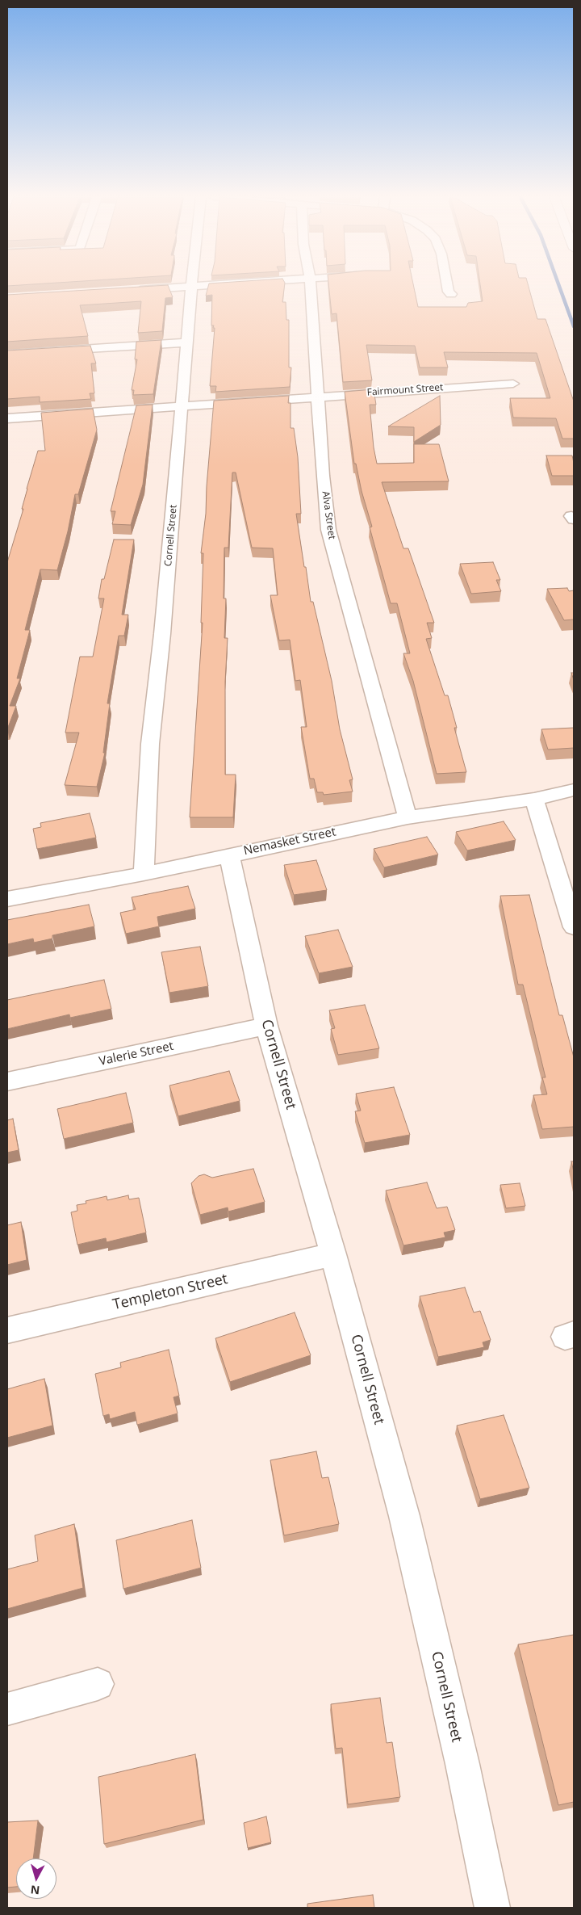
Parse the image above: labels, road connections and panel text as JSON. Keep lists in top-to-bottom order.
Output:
{
  "streets": {
    "street": [
      "Fairmount Street",
      "Alva Street",
      "Cornell Street",
      "Nemasket Street",
      "Valerie Street",
      "Templeton Street"
    ]
  },
  "crossings": [
    ["Fairmount Street", "Alva Street"],
    ["Fairmount Street", "Cornell Street"],
    ["Alva Street", "Nemasket Street"],
    ["Cornell Street", "Nemasket Street"],
    ["Cornell Street", "Valerie Street"],
    ["Cornell Street", "Templeton Street"]
  ],
  "north": "bottom"
}
